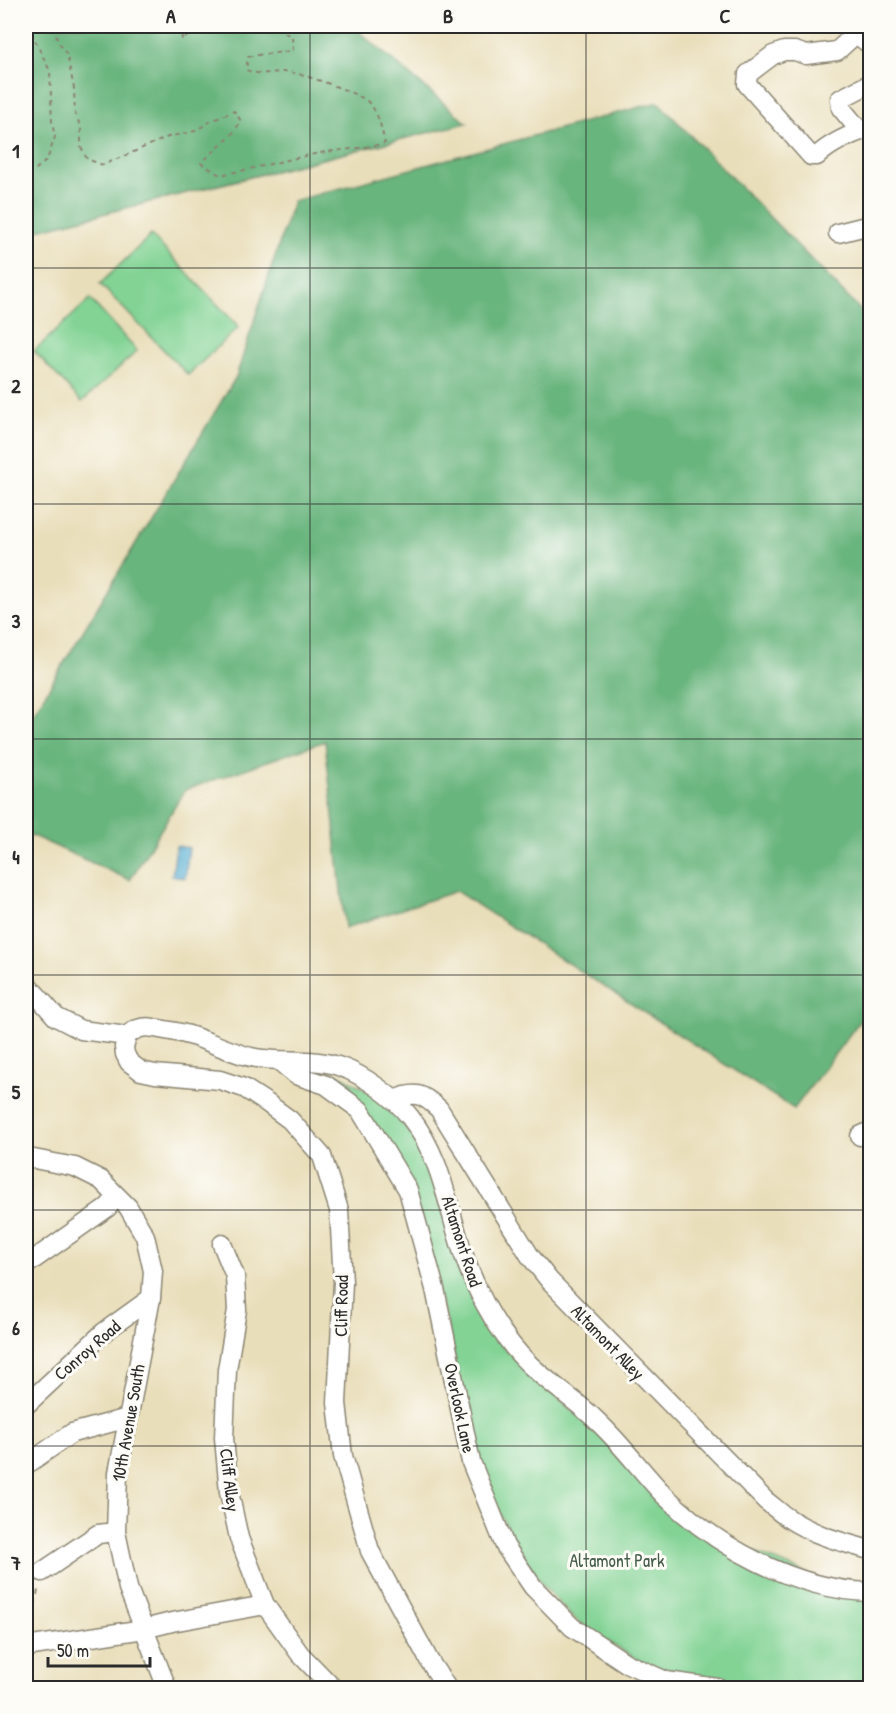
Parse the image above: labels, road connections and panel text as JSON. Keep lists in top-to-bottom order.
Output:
{
  "streets": {
    "street": [
      "Altamont Road",
      "Cliff Road",
      "Altamont Alley",
      "Conroy Road",
      "Overlook Lane",
      "10th Avenue South",
      "Cliff Alley"
    ]
  },
  "crossings": [
    ["Altamont Road", "Cliff Road"],
    ["Altamont Road", "Altamont Alley"],
    ["Altamont Road", "Overlook Lane"],
    ["Conroy Road", "10th Avenue South"]
  ],
  "parks": ["Altamont Park"],
  "scale_bar": "50 m",
  "grid": {
    "columns": ["A", "B", "C"],
    "rows": [
      "1",
      "2",
      "3",
      "4",
      "5",
      "6",
      "7"
    ]
  }
}
